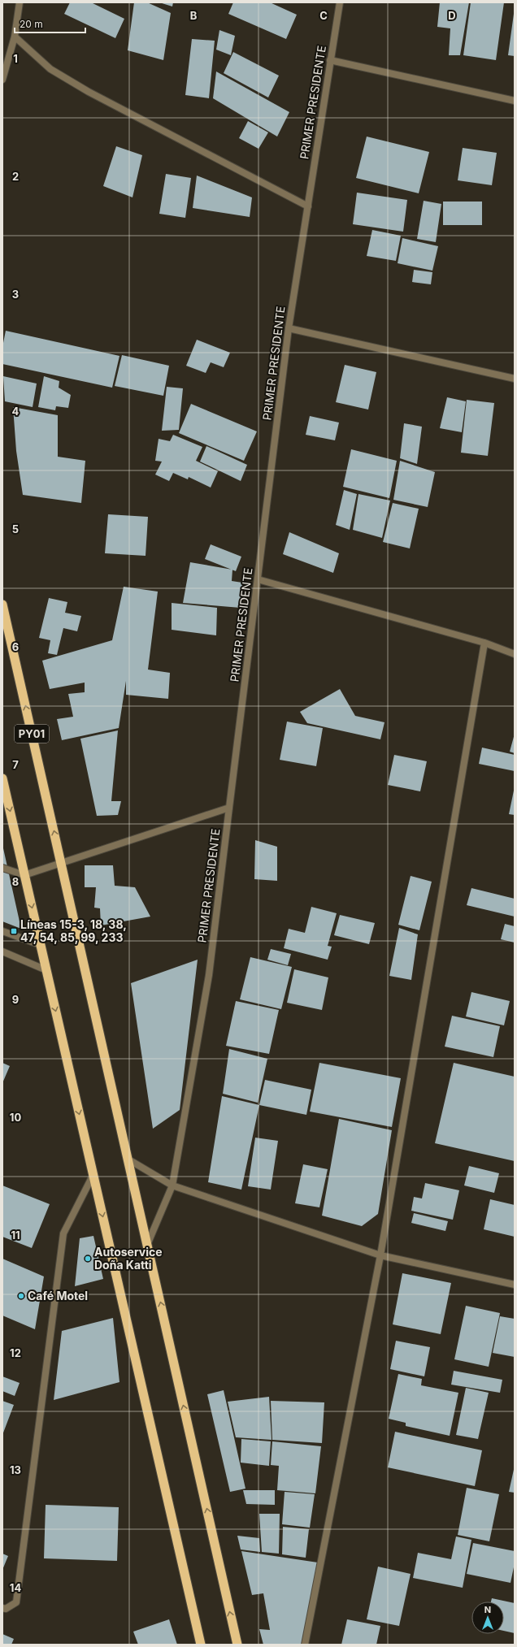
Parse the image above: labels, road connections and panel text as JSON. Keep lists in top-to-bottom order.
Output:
{
  "streets": {
    "highway": ["PY01"],
    "street": ["PRIMER PRESIDENTE"]
  },
  "crossings": [
    ["PRIMER PRESIDENTE", "PY01"]
  ],
  "places": {
    "transit": ["Líneas 15-3, 18, 38, 47, 54, 85, 99, 233"],
    "other": ["Autoservice Doña Katti", "Café Motel"]
  },
  "scale_bar": "20 m",
  "north": "top",
  "grid": {
    "columns": ["B", "C", "D"],
    "rows": [
      "1",
      "2",
      "3",
      "4",
      "5",
      "6",
      "7",
      "8",
      "9",
      "10",
      "11",
      "12",
      "13",
      "14"
    ]
  }
}
